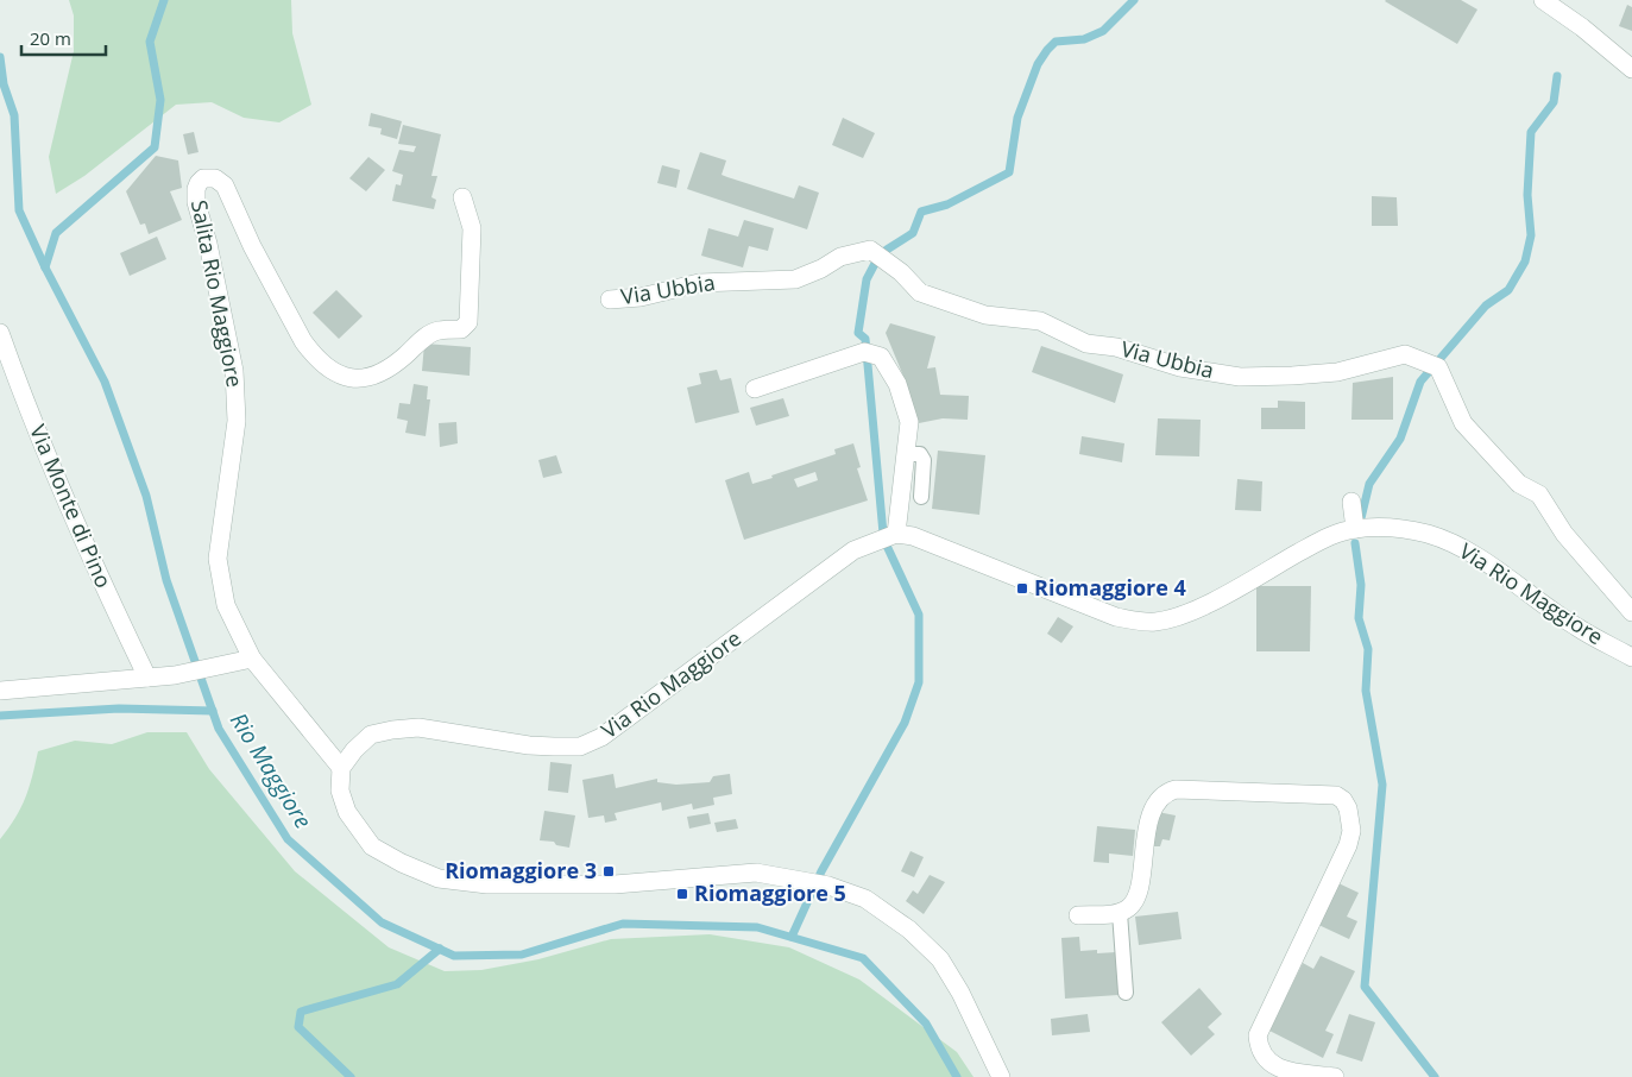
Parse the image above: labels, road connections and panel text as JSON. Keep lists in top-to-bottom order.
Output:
{
  "streets": {
    "street": [
      "Via Ubbia",
      "Salita Rio Maggiore",
      "Via Monte di Pino",
      "Via Rio Maggiore"
    ]
  },
  "crossings": [
    ["Salita Rio Maggiore", "Via Rio Maggiore"]
  ],
  "water": ["Rio Maggiore"],
  "places": {
    "transit": ["Riomaggiore 4", "Riomaggiore 3", "Riomaggiore 5"]
  },
  "scale_bar": "20 m"
}
